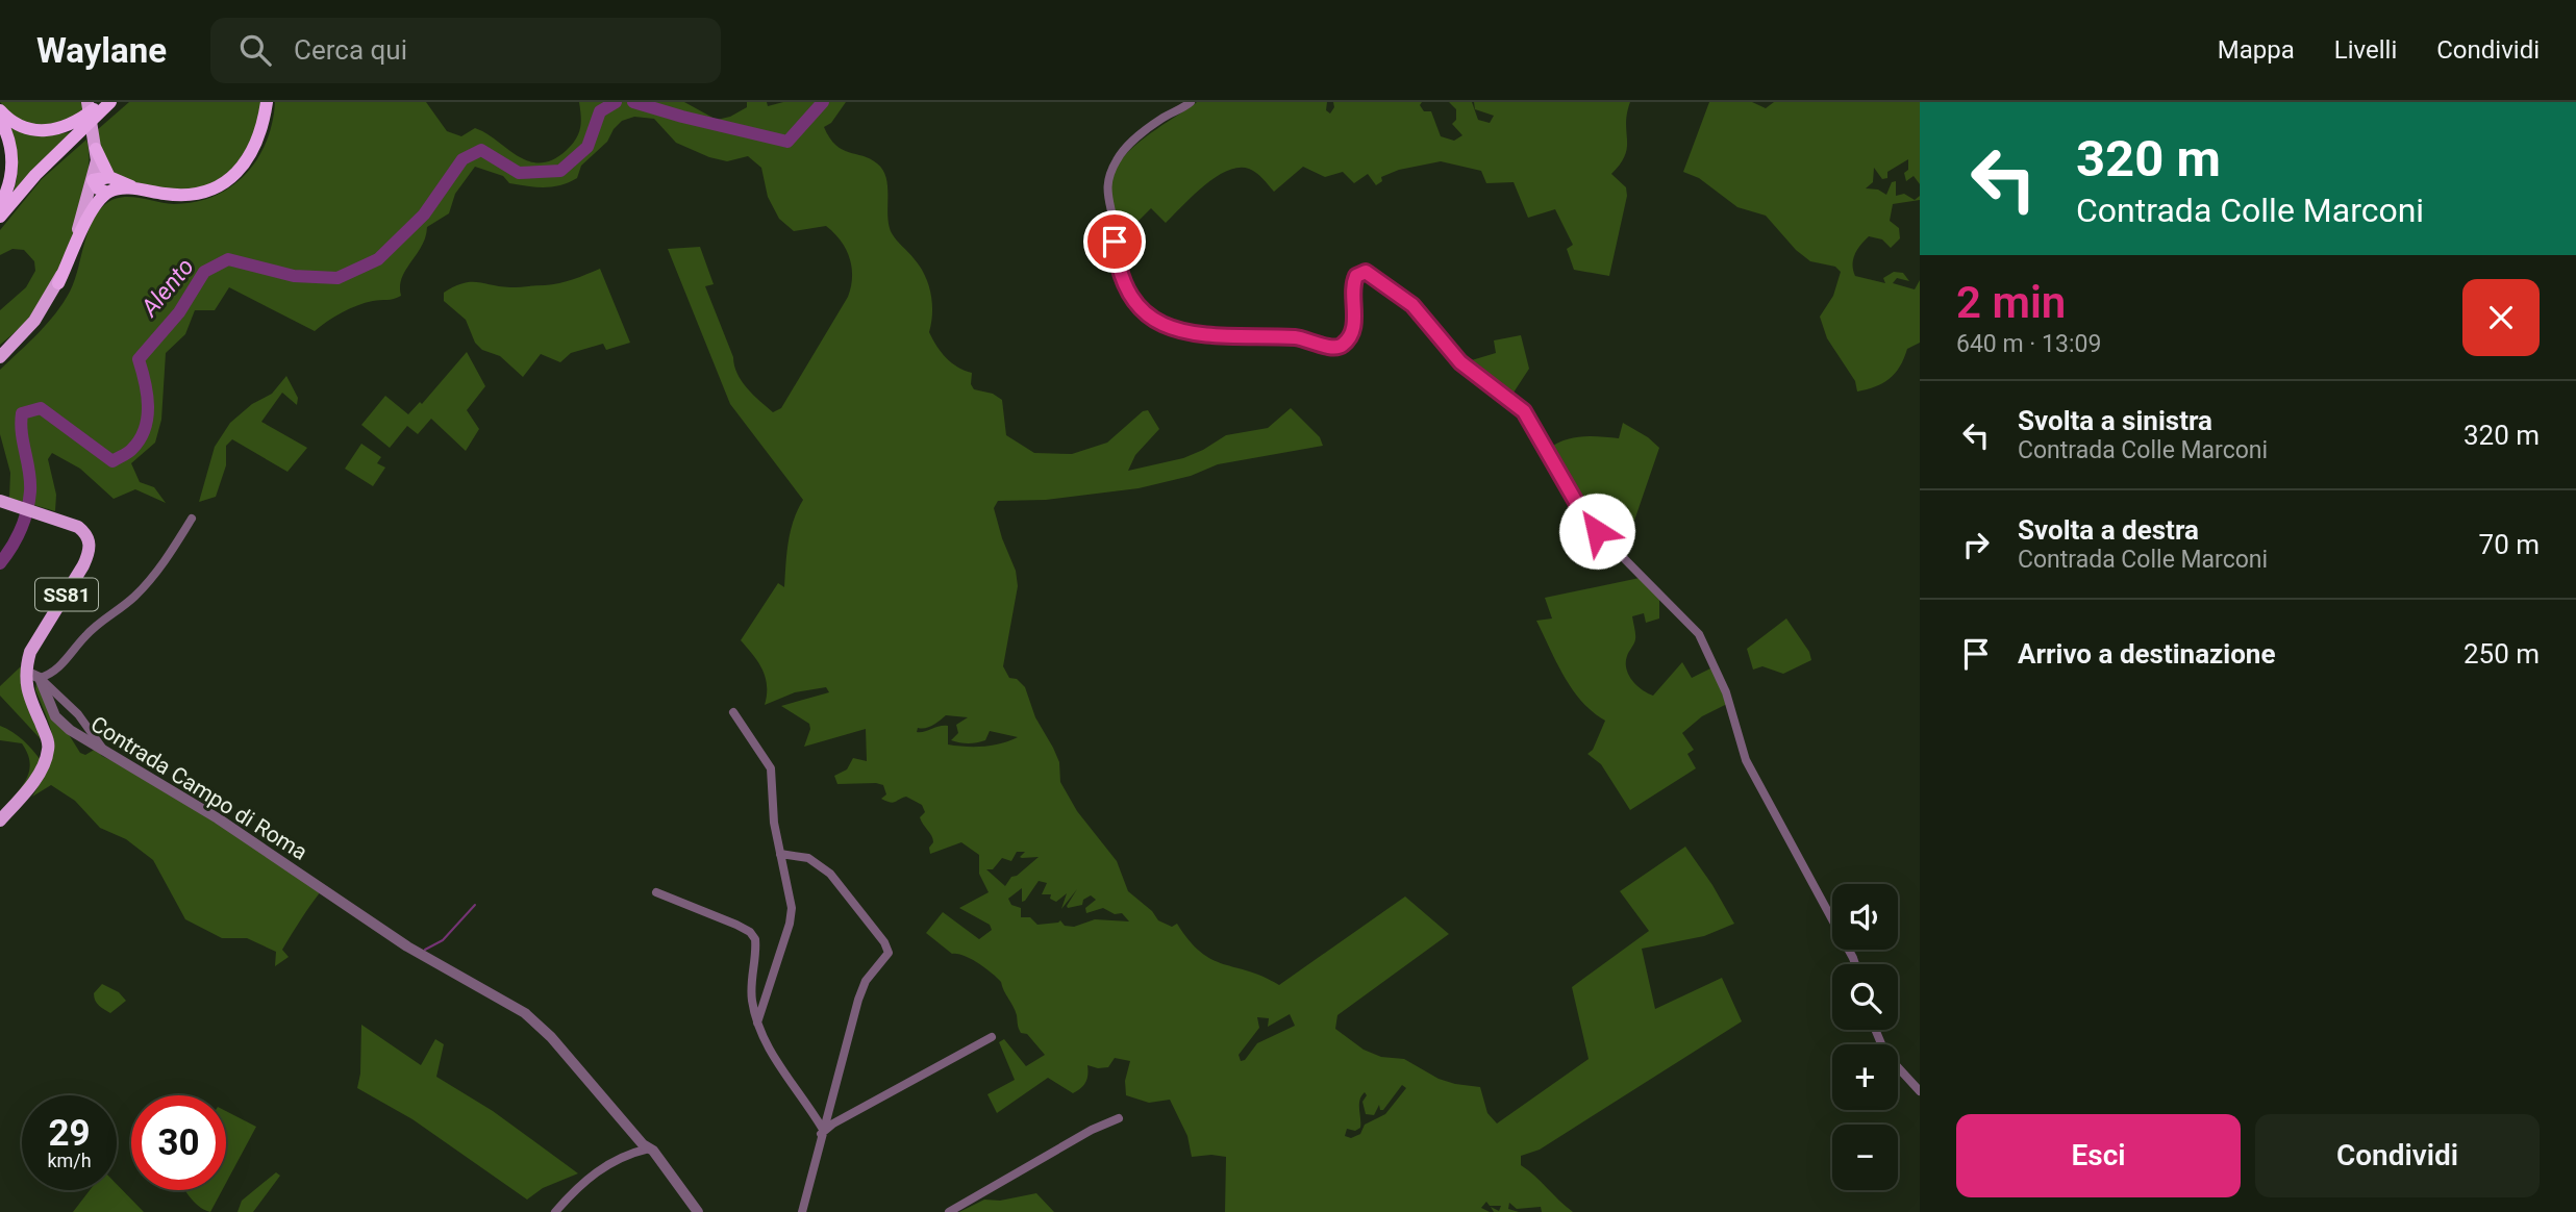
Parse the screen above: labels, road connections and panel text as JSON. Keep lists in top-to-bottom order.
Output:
{
  "streets": {
    "main road": ["SS81"],
    "street": ["Contrada Campo di Roma"]
  },
  "water": ["Alento"],
  "page": {
    "header": "Waylane",
    "search": "Cerca qui",
    "nav": ["Mappa", "Livelli", "Condividi"],
    "turn": ["320 m", "Contrada Colle Marconi"],
    "heading": ["2 min", "640 m · 13:09"],
    "list": [
      {
        "name": "Svolta a sinistra",
        "note": "Contrada Colle Marconi",
        "value": "320 m"
      },
      {
        "name": "Svolta a destra",
        "note": "Contrada Colle Marconi",
        "value": "70 m"
      },
      {
        "name": "Arrivo a destinazione",
        "value": "250 m"
      }
    ],
    "map_buttons": ["+", "−"],
    "speed": "29 km/h",
    "limit": "30",
    "buttons": ["Esci", "Condividi"]
  }
}
